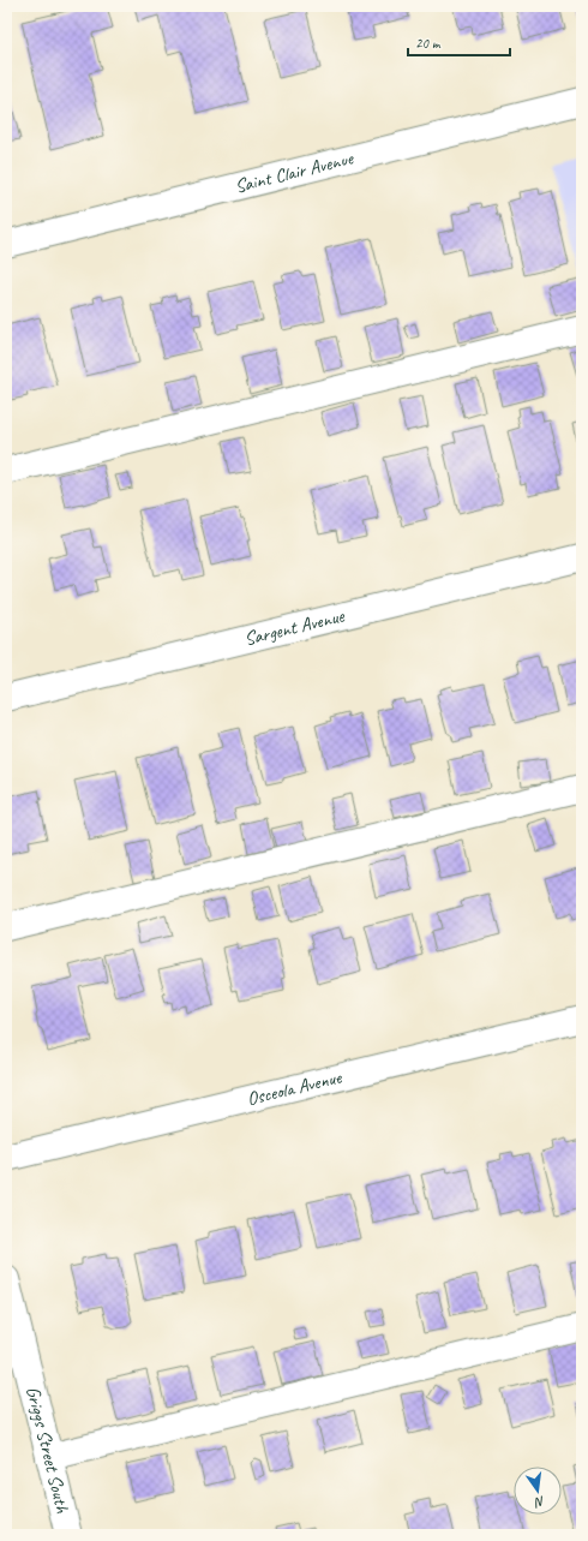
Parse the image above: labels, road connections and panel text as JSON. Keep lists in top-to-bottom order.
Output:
{
  "streets": {
    "street": [
      "Saint Clair Avenue",
      "Sargent Avenue",
      "Osceola Avenue",
      "Griggs Street South"
    ]
  },
  "scale_bar": "20 m",
  "north": "bottom"
}
